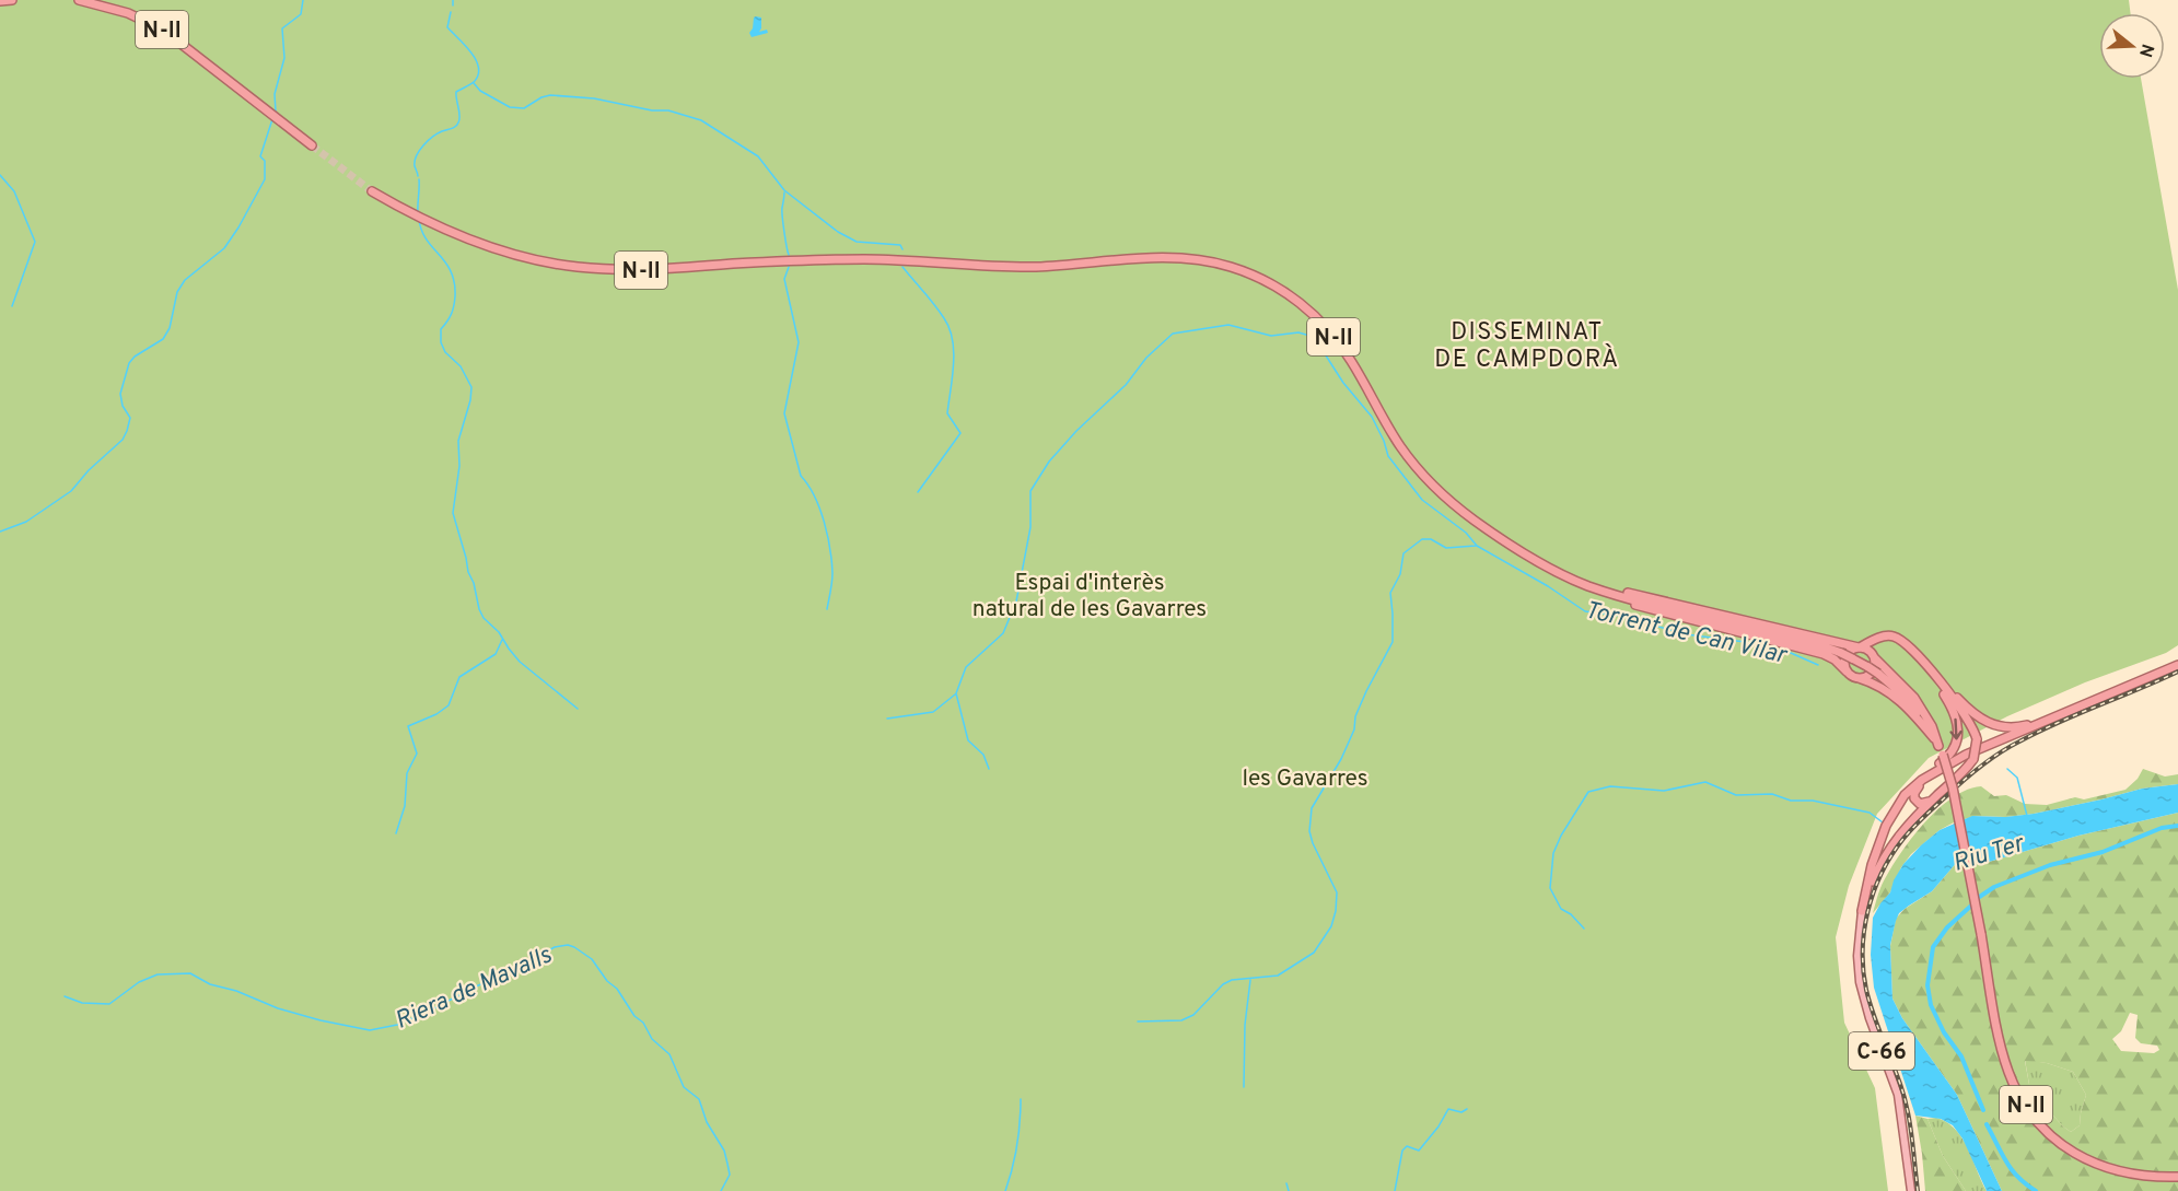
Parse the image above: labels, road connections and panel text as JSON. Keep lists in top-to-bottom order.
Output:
{
  "streets": {
    "highway": ["N-II", "C-66"]
  },
  "districts": ["DISSEMINAT DE CAMPDORÀ"],
  "water": ["Torrent de Can Vilar", "Riu Ter", "Riera de Mavalls"],
  "parks": ["Espai d'interès natural de les Gavarres", "les Gavarres"],
  "north": "right"
}
